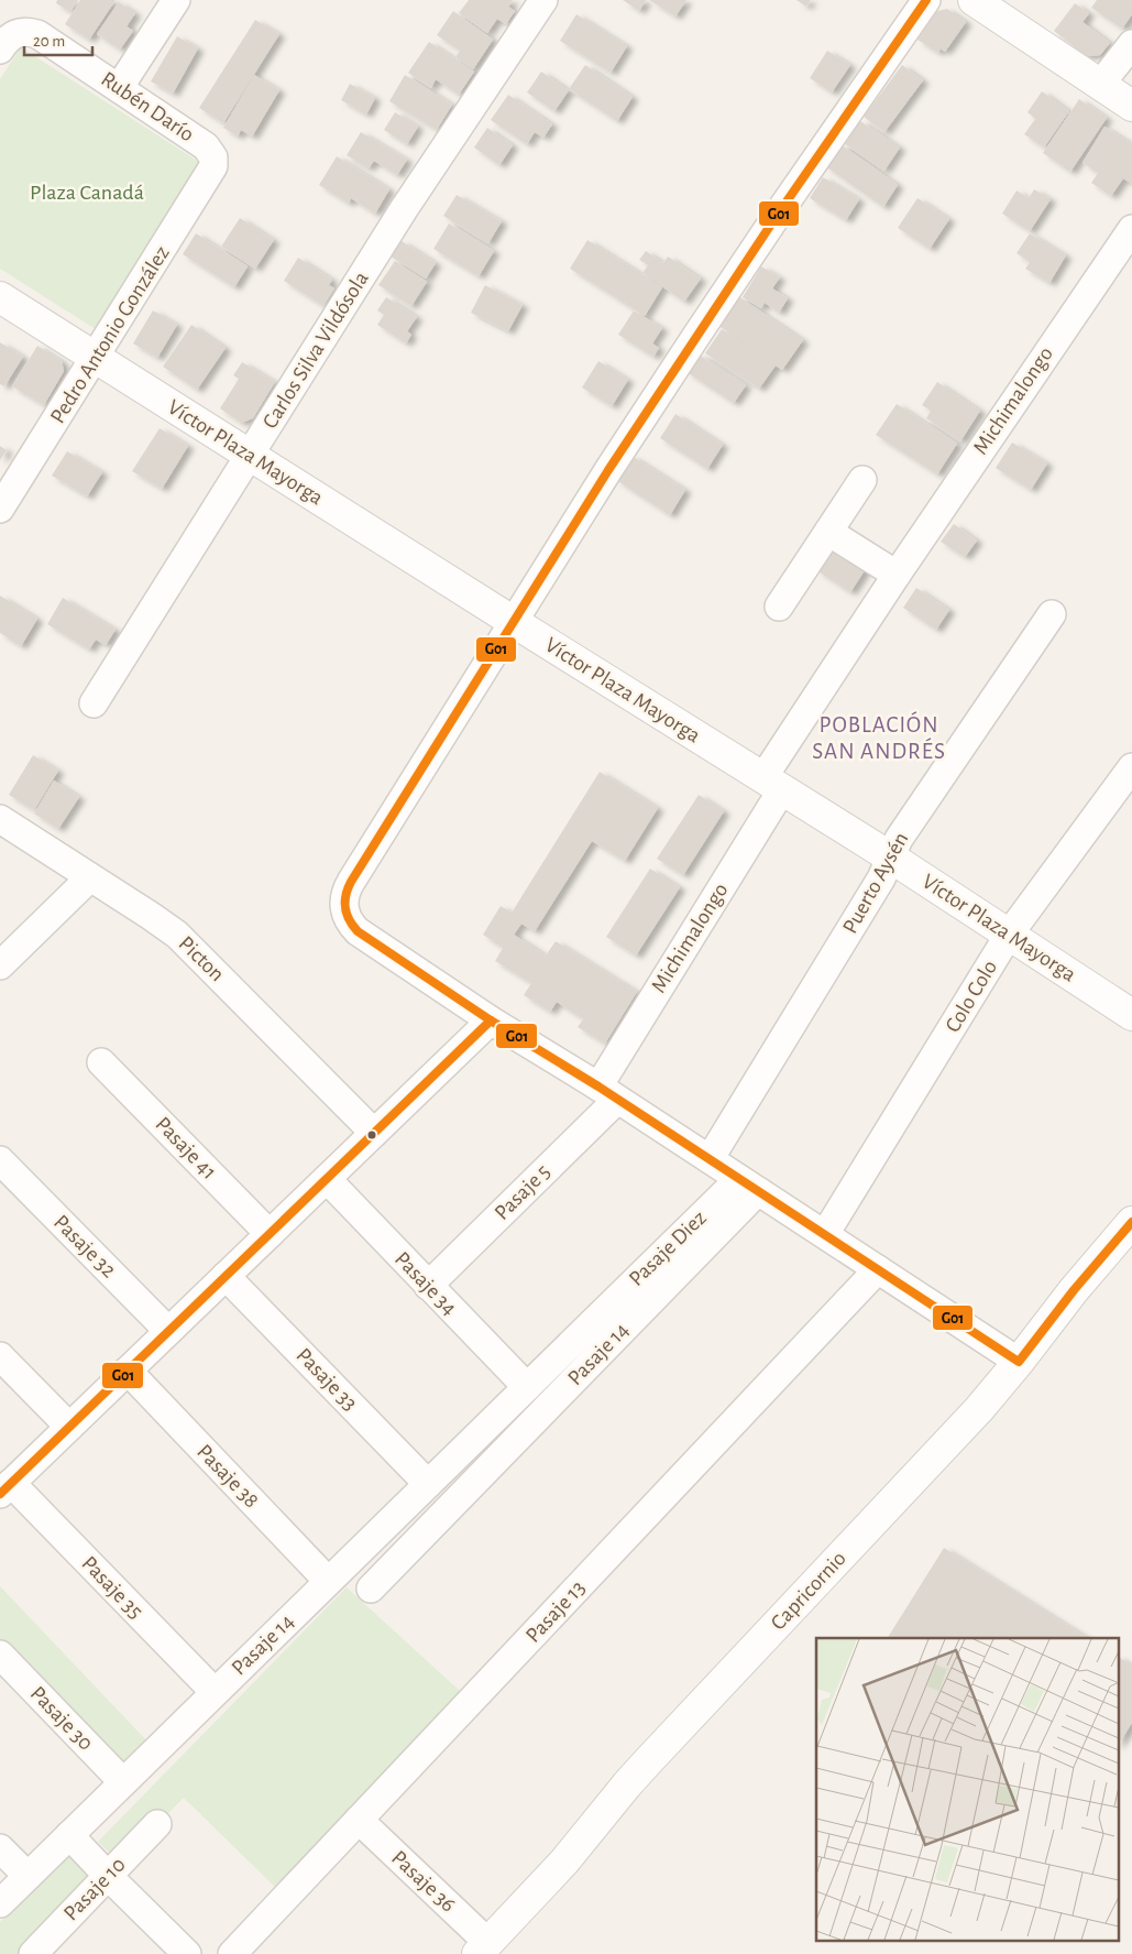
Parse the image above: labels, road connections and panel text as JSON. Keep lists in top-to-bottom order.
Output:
{
  "streets": {
    "street": [
      "Rubén Darío",
      "Pedro Antonio González",
      "Carlos Silva Vildósola",
      "Michimalongo",
      "Víctor Plaza Mayorga",
      "Puerto Aysén",
      "Picton",
      "Colo Colo",
      "Pasaje 41",
      "Pasaje 5",
      "Pasaje 32",
      "Pasaje Diez",
      "Pasaje 34",
      "Pasaje 14",
      "Pasaje 33",
      "Pasaje 38",
      "Pasaje 35",
      "Capricornio",
      "Pasaje 13",
      "Pasaje 30",
      "Pasaje 36",
      "Pasaje 10"
    ]
  },
  "crossings": [
    ["Rubén Darío", "Pedro Antonio González"],
    ["Pedro Antonio González", "Víctor Plaza Mayorga"],
    ["Carlos Silva Vildósola", "Víctor Plaza Mayorga"],
    ["Michimalongo", "Víctor Plaza Mayorga"],
    ["Michimalongo", "Pasaje 5"],
    ["Víctor Plaza Mayorga", "Puerto Aysén"],
    ["Víctor Plaza Mayorga", "Colo Colo"],
    ["Pasaje 5", "Pasaje 34"],
    ["Pasaje Diez", "Pasaje 34"],
    ["Pasaje Diez", "Pasaje 14"],
    ["Pasaje 34", "Pasaje 14"],
    ["Pasaje 14", "Pasaje 33"],
    ["Pasaje 14", "Pasaje 38"],
    ["Pasaje 14", "Pasaje 35"],
    ["Pasaje 14", "Pasaje 30"],
    ["Capricornio", "Pasaje 36"],
    ["Pasaje 13", "Pasaje 36"]
  ],
  "districts": ["POBLACIÓN SAN ANDRÉS"],
  "parks": ["Plaza Canadá"],
  "lines": ["transit line G01"],
  "scale_bar": "20 m"
}
